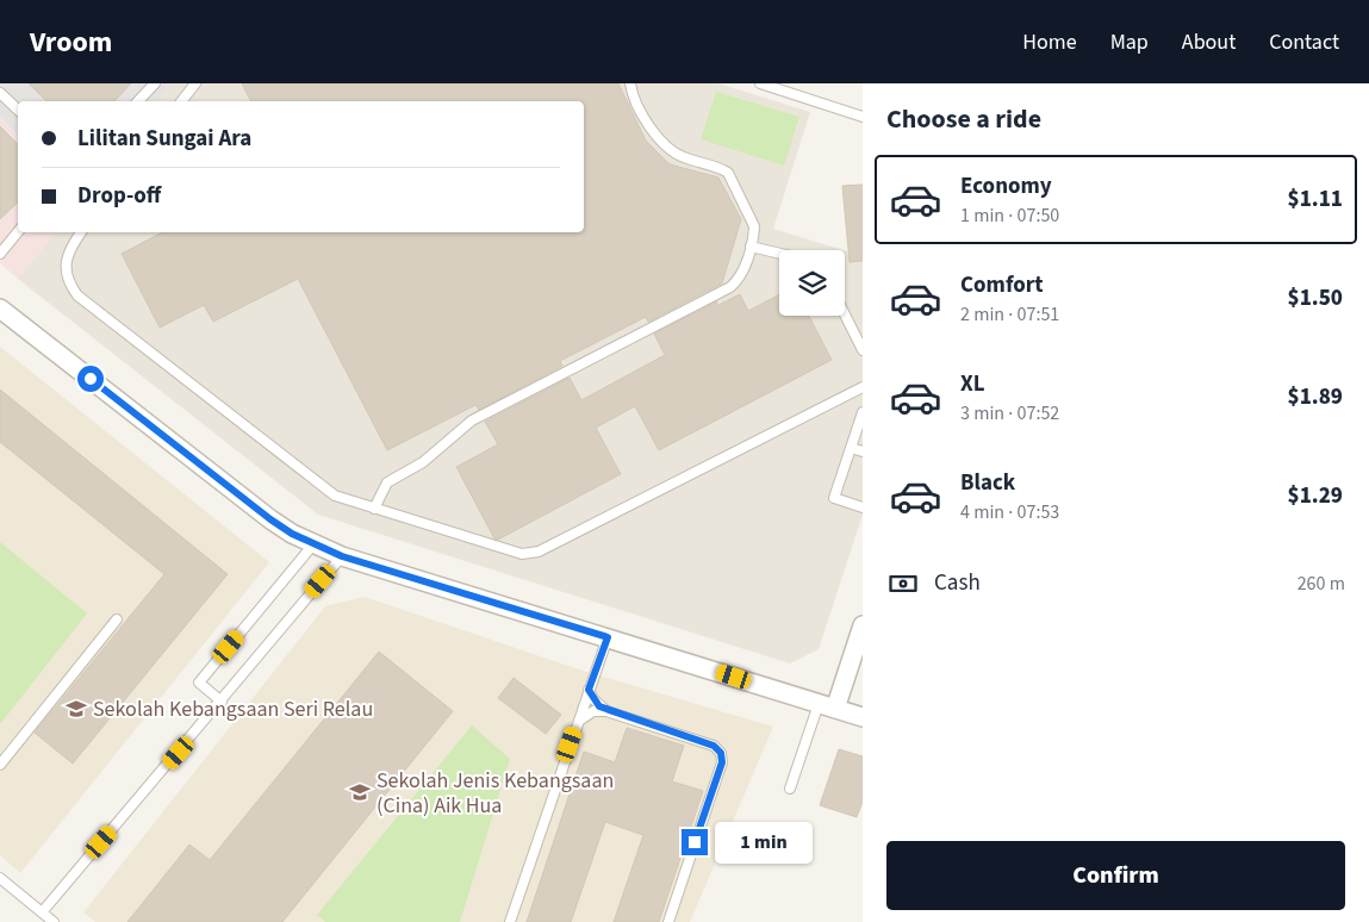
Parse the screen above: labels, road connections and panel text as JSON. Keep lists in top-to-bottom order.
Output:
{
  "places": {
    "school or university": ["Sekolah Kebangsaan Seri Relau", "Sekolah Jenis Kebangsaan (Cina) Aik Hua"]
  },
  "page": {
    "header": "Vroom",
    "nav": [
      "Home",
      "Map",
      "About",
      "Contact"
    ],
    "heading": "Choose a ride",
    "banner": ["Lilitan Sungai Ara", "Drop-off"],
    "list": [
      {
        "name": "Economy",
        "note": "1 min · 07:50",
        "value": "$1.11"
      },
      {
        "name": "Comfort",
        "note": "2 min · 07:51",
        "value": "$1.50"
      },
      {
        "name": "XL",
        "note": "3 min · 07:52",
        "value": "$1.89"
      },
      {
        "name": "Black",
        "note": "4 min · 07:53",
        "value": "$1.29"
      }
    ],
    "pay": ["Cash", "260 m"],
    "bubble": "1 min",
    "buttons": "Confirm"
  }
}
